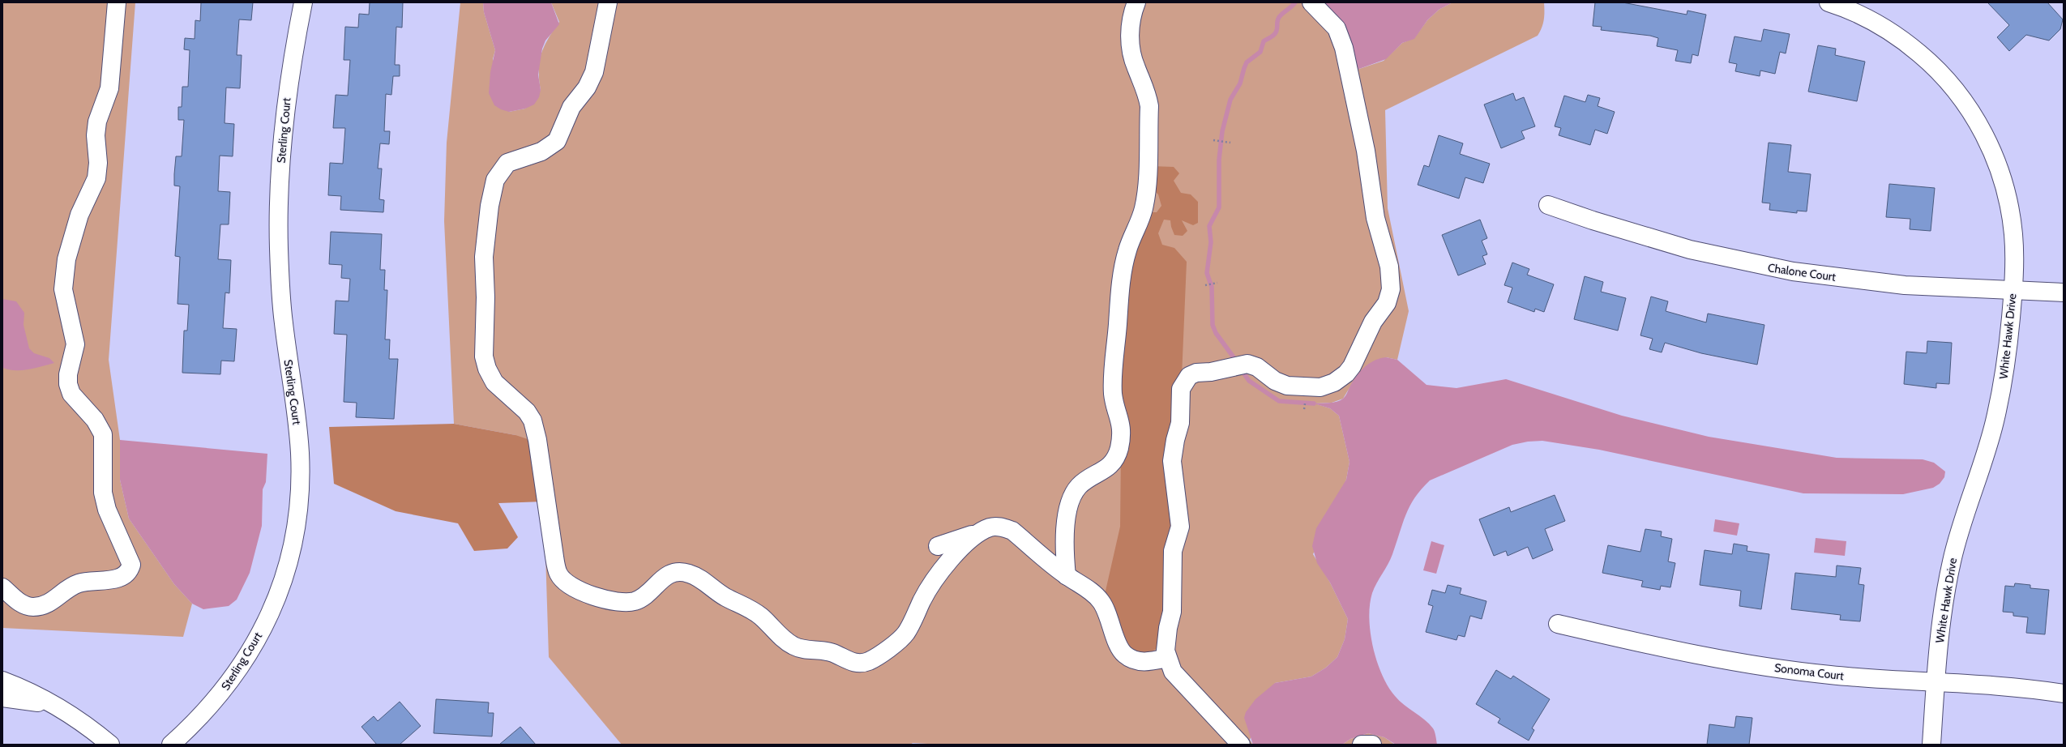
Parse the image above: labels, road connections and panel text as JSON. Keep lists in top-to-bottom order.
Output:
{
  "streets": {
    "street": [
      "Sterling Court",
      "Chalone Court",
      "White Hawk Drive",
      "Sonoma Court"
    ]
  },
  "crossings": [
    ["Chalone Court", "White Hawk Drive"],
    ["White Hawk Drive", "Sonoma Court"]
  ]
}
